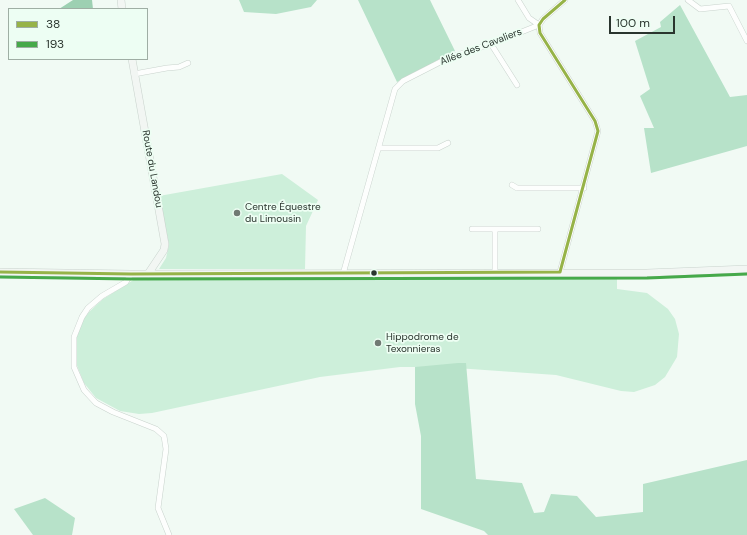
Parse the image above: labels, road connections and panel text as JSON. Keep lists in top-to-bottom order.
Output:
{
  "streets": {
    "main road": ["Route du Landou"],
    "street": ["Allée des Cavaliers"]
  },
  "places": ["Centre Équestre du Limousin", "Hippodrome de Texonnieras"],
  "lines": ["transit line 38", "transit line 193"],
  "legend": ["38", "193"],
  "scale_bar": "100 m"
}
